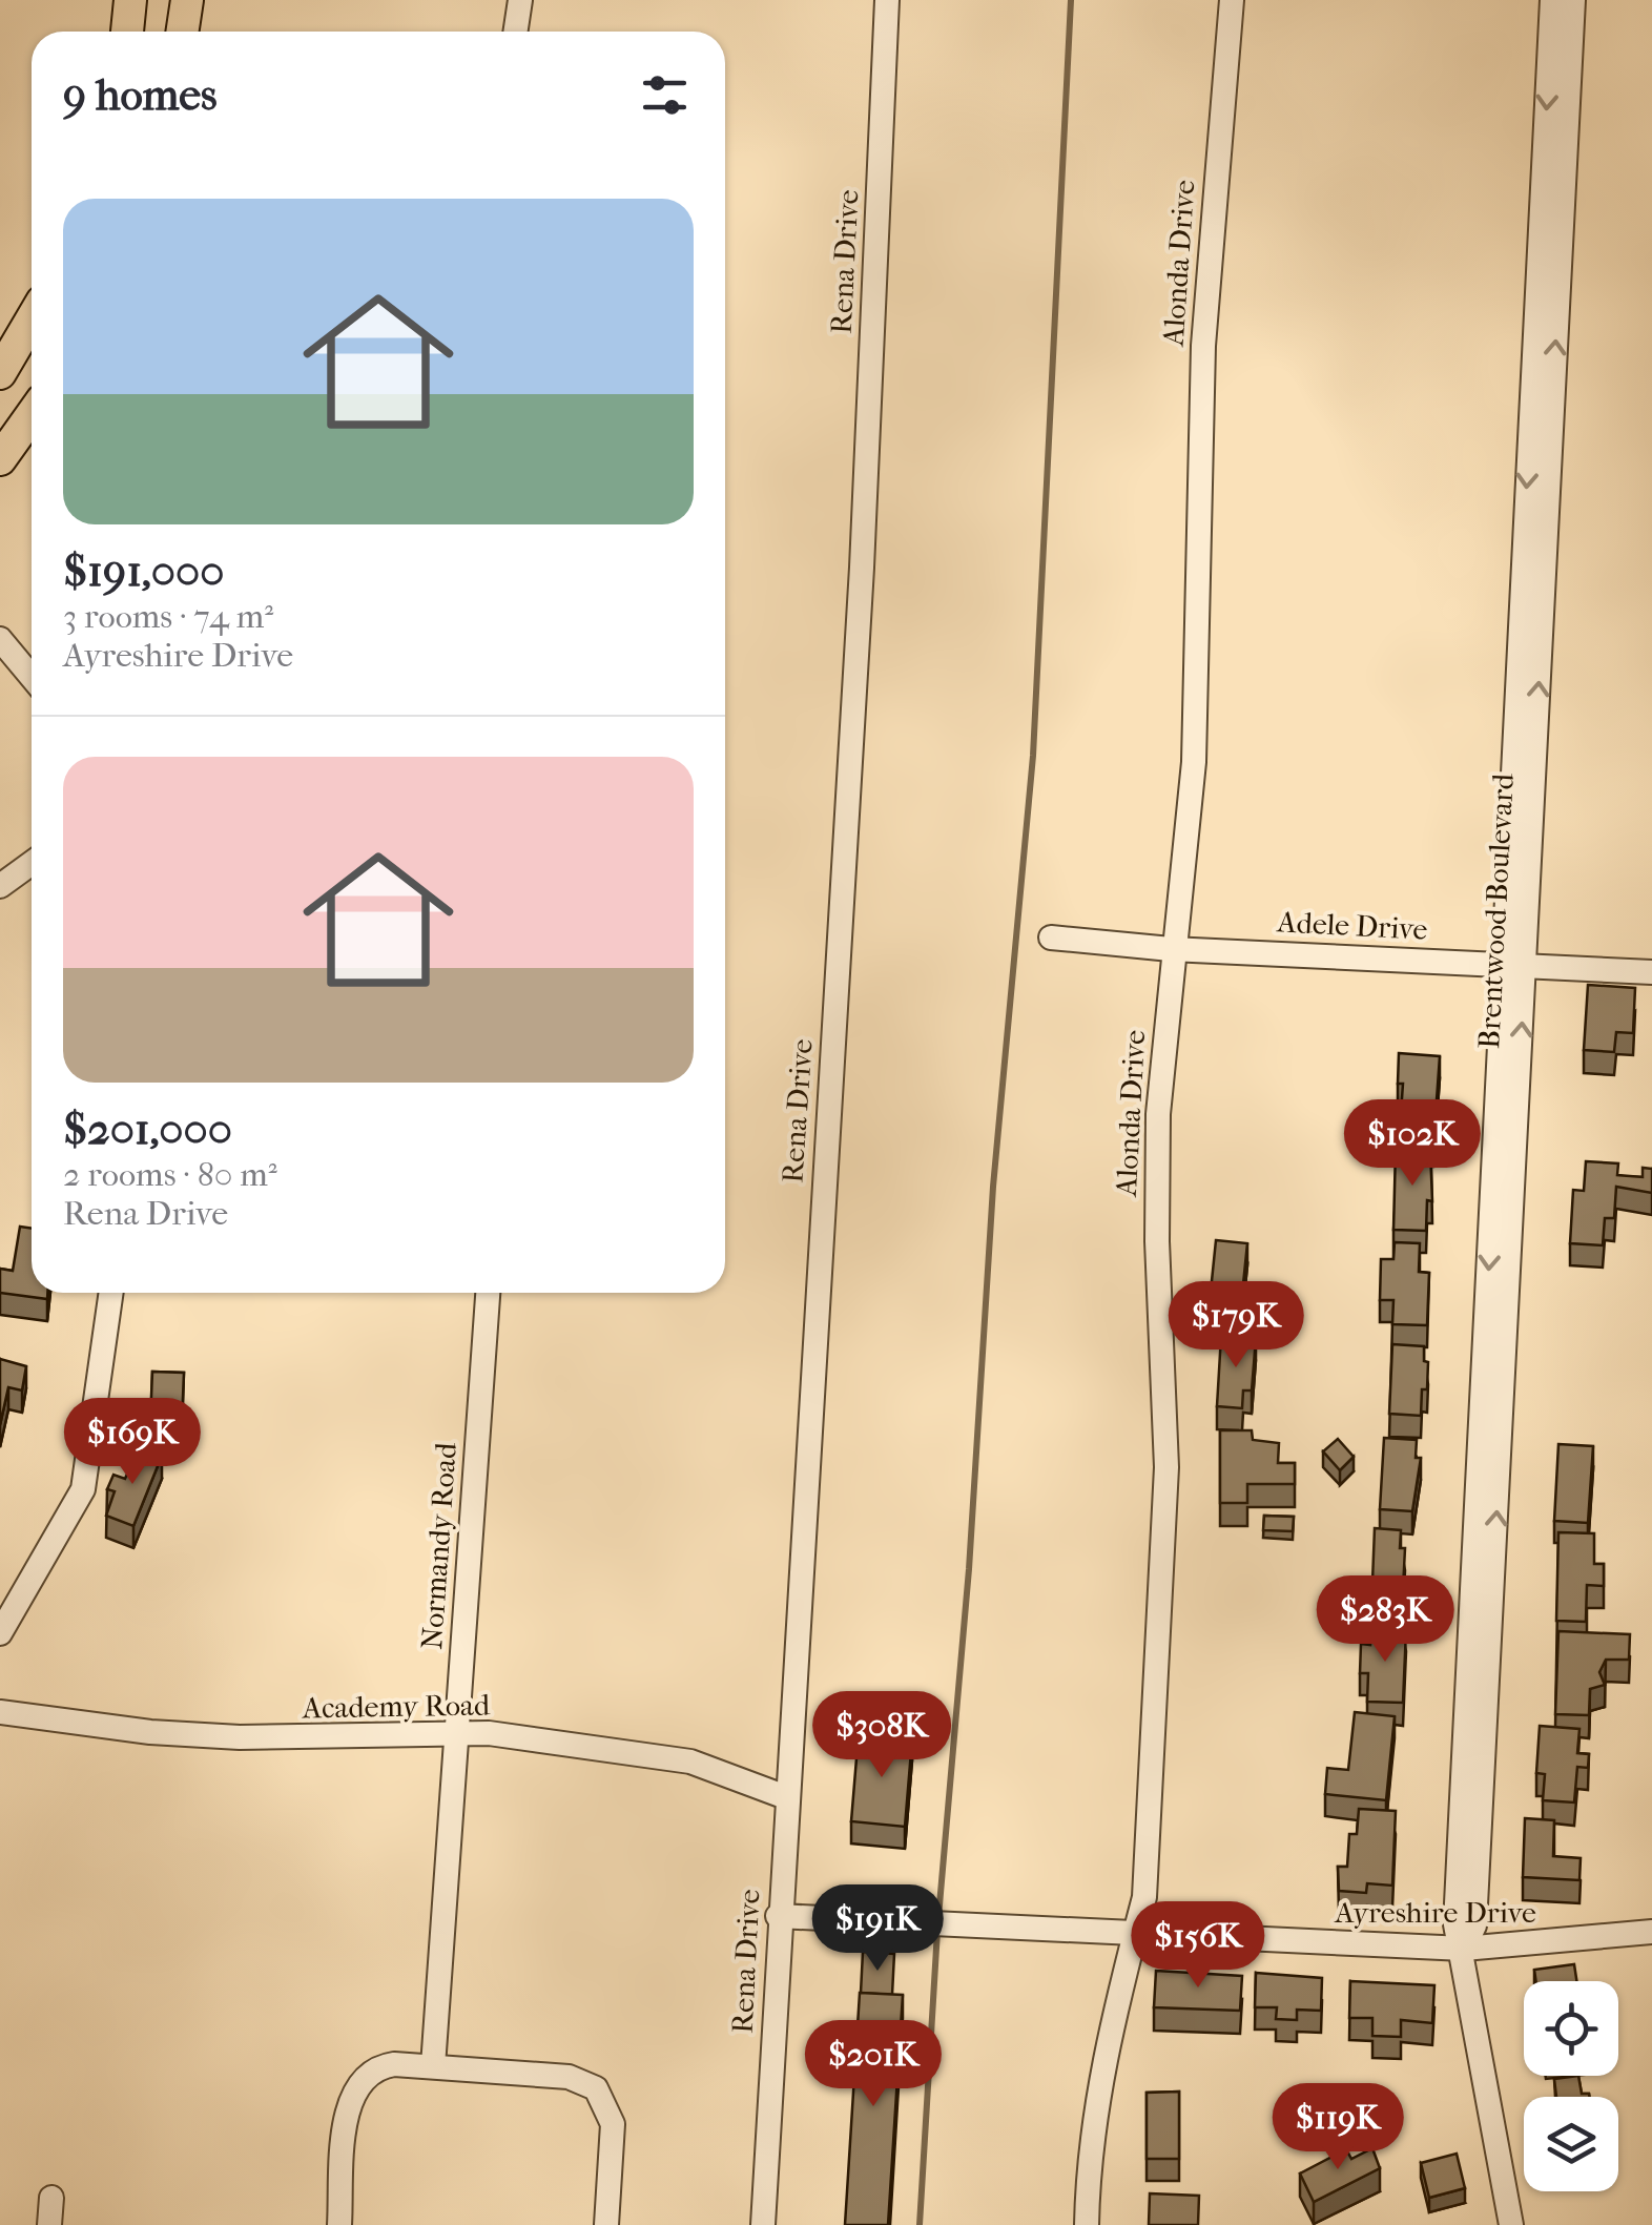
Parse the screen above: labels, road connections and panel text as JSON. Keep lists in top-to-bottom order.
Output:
{
  "streets": {
    "street": [
      "Rena Drive",
      "Alonda Drive",
      "Brentwood Boulevard",
      "Adele Drive",
      "Normandy Road",
      "Academy Road",
      "Ayreshire Drive"
    ]
  },
  "crossings": [
    ["Rena Drive", "Academy Road"],
    ["Rena Drive", "Ayreshire Drive"],
    ["Alonda Drive", "Adele Drive"],
    ["Alonda Drive", "Ayreshire Drive"],
    ["Brentwood Boulevard", "Adele Drive"],
    ["Brentwood Boulevard", "Ayreshire Drive"],
    ["Normandy Road", "Academy Road"]
  ],
  "page": {
    "heading": "9 homes",
    "list": [
      {
        "name": "$191,000",
        "note": "3 rooms · 74 m² · Ayreshire Drive"
      },
      {
        "name": "$201,000",
        "note": "2 rooms · 80 m² · Rena Drive"
      }
    ],
    "price": [
      "$102K",
      "$179K",
      "$169K",
      "$283K",
      "$308K",
      "$191K",
      "$156K",
      "$201K",
      "$119K"
    ]
  }
}
